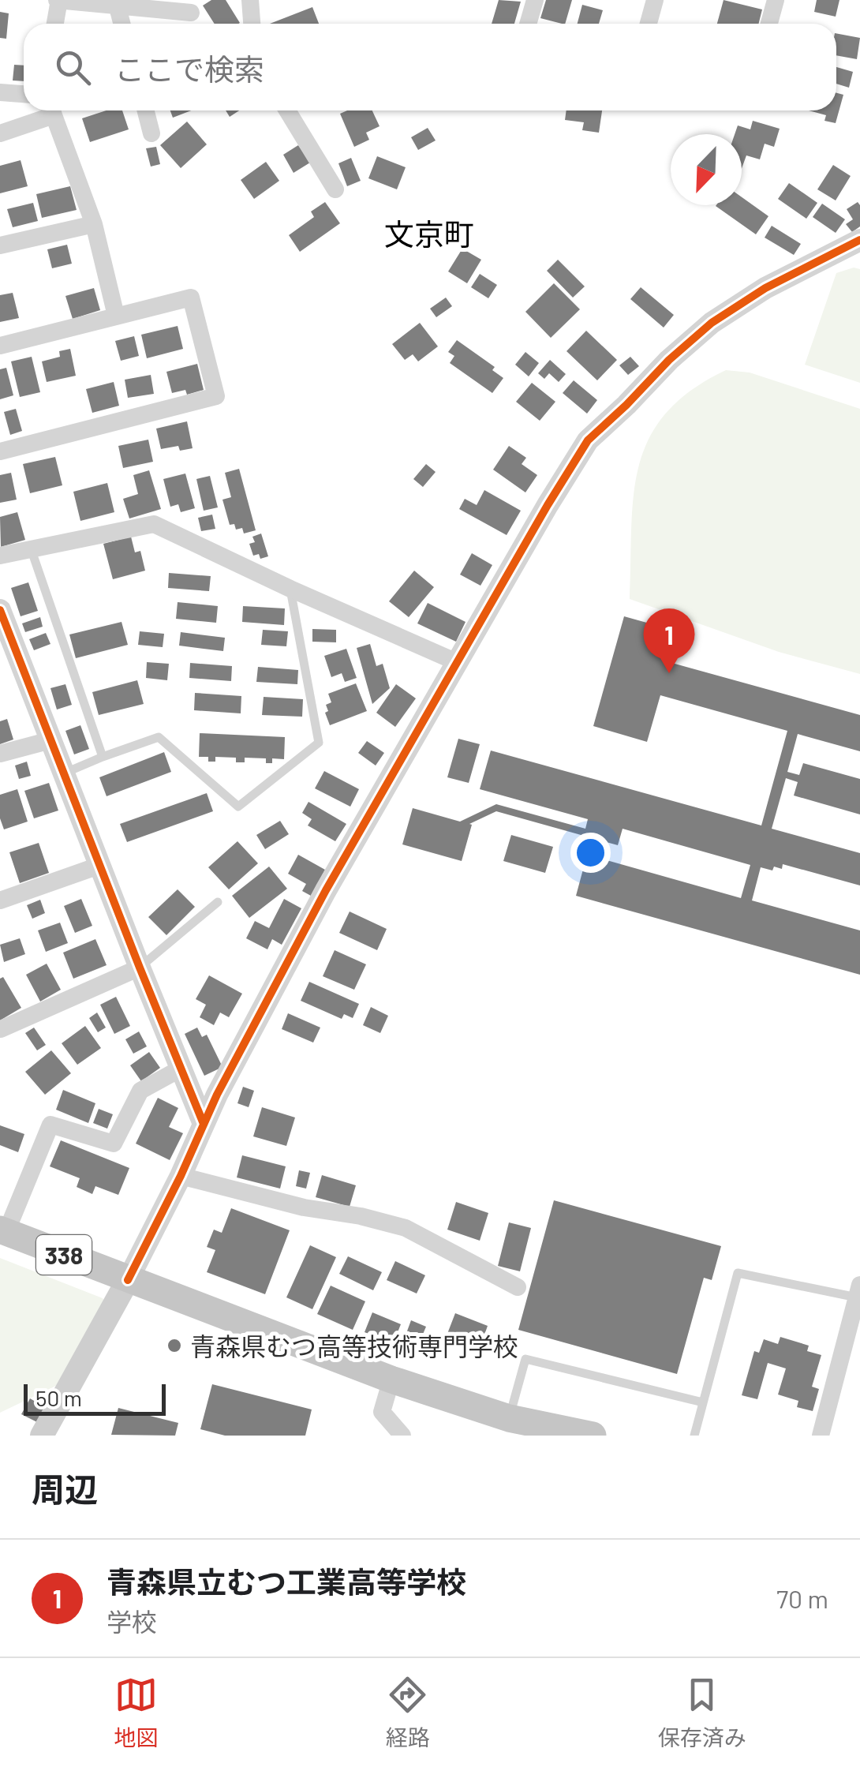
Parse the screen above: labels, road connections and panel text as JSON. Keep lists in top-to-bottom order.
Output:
{
  "streets": {
    "highway": ["338"]
  },
  "districts": ["文京町"],
  "places": ["青森県むつ高等技術専門学校"],
  "scale_bar": "50 m",
  "north": "bottom left",
  "page": {
    "search": "ここで検索",
    "pins": "1",
    "scale": "50 m",
    "heading": "周辺",
    "list": [
      {
        "mark": "1",
        "name": "青森県立むつ工業高等学校",
        "note": "学校",
        "value": "70 m"
      }
    ],
    "nav": ["地図", "経路", "保存済み"]
  }
}
